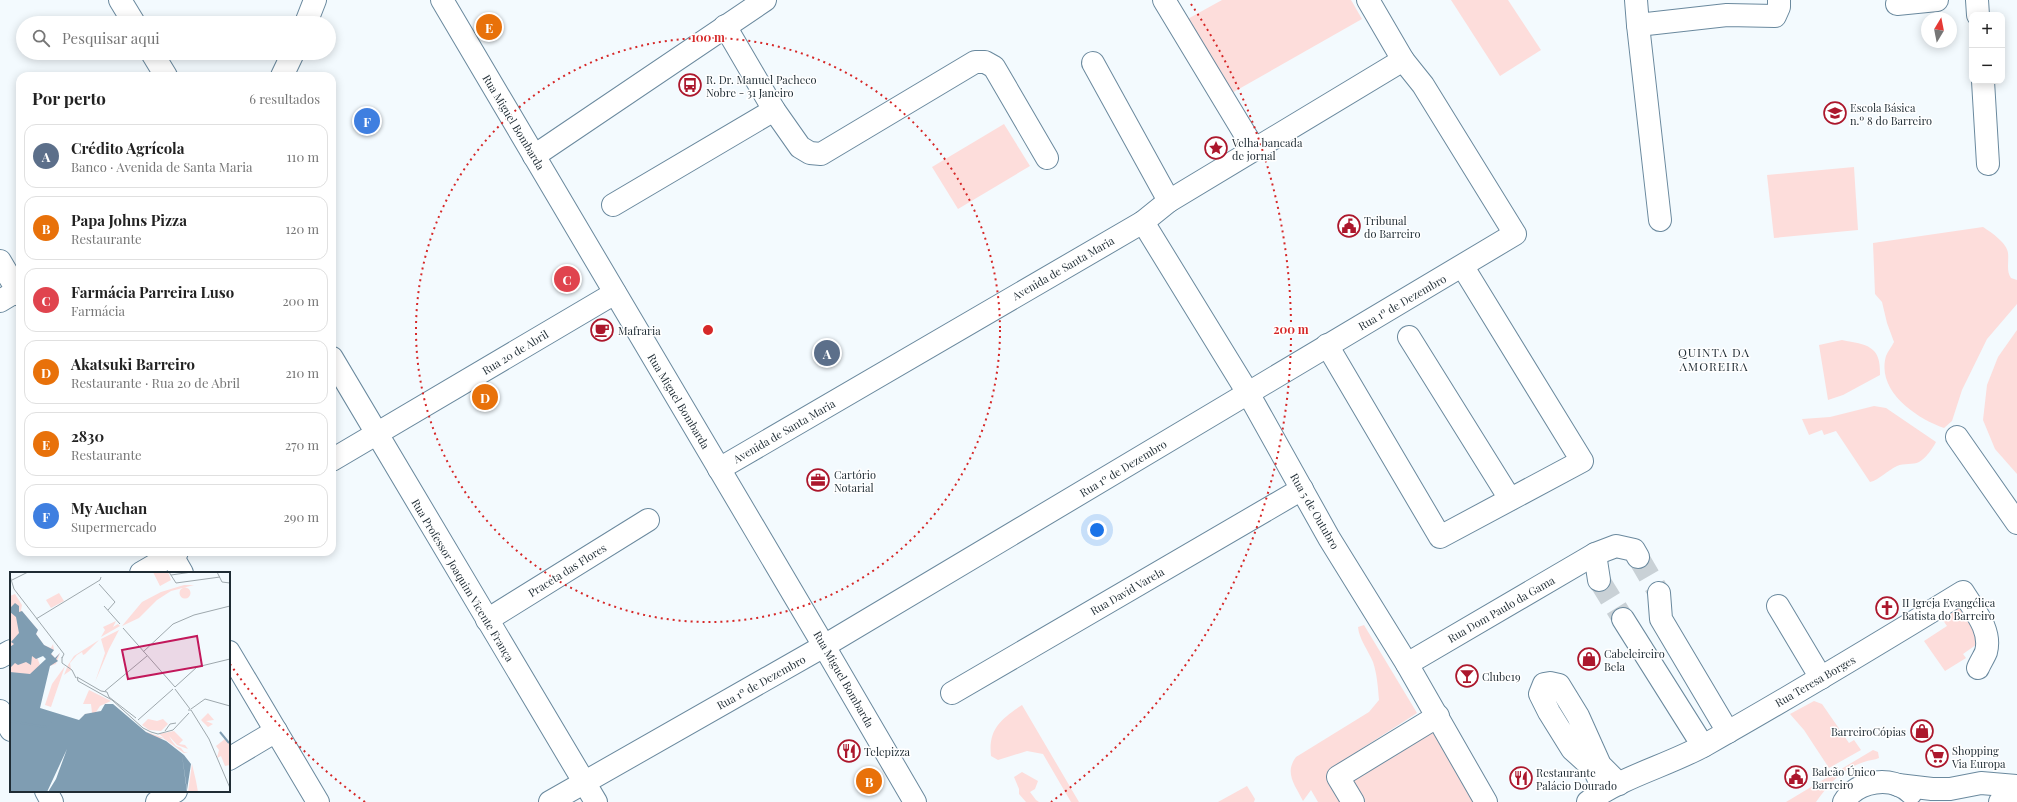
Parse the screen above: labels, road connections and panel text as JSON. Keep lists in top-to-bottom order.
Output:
{
  "streets": {
    "street": [
      "Rua Miguel Bombarda",
      "Avenida de Santa Maria",
      "Rua 1º de Dezembro",
      "Rua 20 de Abril",
      "Rua 5 de Outubro",
      "Praceta das Flores",
      "Rua Professor Joaquim Vicente França",
      "Rua David Varela",
      "Rua Dom Paulo da Gama",
      "Rua Teresa Borges"
    ]
  },
  "crossings": [
    ["Rua Miguel Bombarda", "Avenida de Santa Maria"],
    ["Rua Miguel Bombarda", "Rua 1º de Dezembro"],
    ["Rua Miguel Bombarda", "Rua 20 de Abril"],
    ["Avenida de Santa Maria", "Rua 1º de Dezembro"],
    ["Avenida de Santa Maria", "Rua 5 de Outubro"],
    ["Rua 1º de Dezembro", "Rua 5 de Outubro"],
    ["Rua 1º de Dezembro", "Rua Professor Joaquim Vicente França"],
    ["Rua 20 de Abril", "Rua Professor Joaquim Vicente França"],
    ["Rua 5 de Outubro", "Rua David Varela"],
    ["Rua 5 de Outubro", "Rua Dom Paulo da Gama"],
    ["Praceta das Flores", "Rua Professor Joaquim Vicente França"]
  ],
  "districts": ["QUINTA DA AMOREIRA"],
  "places": {
    "bus stop": ["R. Dr. Manuel Pacheco Nobre - 31 Janeiro"],
    "school or university": ["Escola Básica n.º 8 do Barreiro"],
    "place": ["Velha bancada de jornal"],
    "public building": ["Tribunal do Barreiro", "Balcão Único Barreiro"],
    "cafe": ["Mafraria"],
    "office": ["Cartório Notarial"],
    "church": ["II Igreja Evangélica Batista do Barreiro"],
    "shop": ["Cabeleireiro Bela", "BarreiroCópias"],
    "bar": ["Clube19"],
    "restaurant": ["Telepizza", "Restaurante Palácio Dourado"],
    "supermarket": ["Shopping Via Europa"]
  },
  "north": "top",
  "page": {
    "map_buttons": ["+", "−"],
    "pins": [
      "E",
      "F",
      "C",
      "A",
      "D",
      "B"
    ],
    "search": "Pesquisar aqui",
    "heading": ["Por perto", "6 resultados"],
    "list": [
      {
        "mark": "A",
        "name": "Crédito Agrícola",
        "note": "Banco · Avenida de Santa Maria",
        "value": "110 m"
      },
      {
        "mark": "B",
        "name": "Papa Johns Pizza",
        "note": "Restaurante",
        "value": "120 m"
      },
      {
        "mark": "C",
        "name": "Farmácia Parreira Luso",
        "note": "Farmácia",
        "value": "200 m"
      },
      {
        "mark": "D",
        "name": "Akatsuki Barreiro",
        "note": "Restaurante · Rua 20 de Abril",
        "value": "210 m"
      },
      {
        "mark": "E",
        "name": "2830",
        "note": "Restaurante",
        "value": "270 m"
      },
      {
        "mark": "F",
        "name": "My Auchan",
        "note": "Supermercado",
        "value": "290 m"
      }
    ]
  },
  "rings": ["100 m", "200 m"]
}
